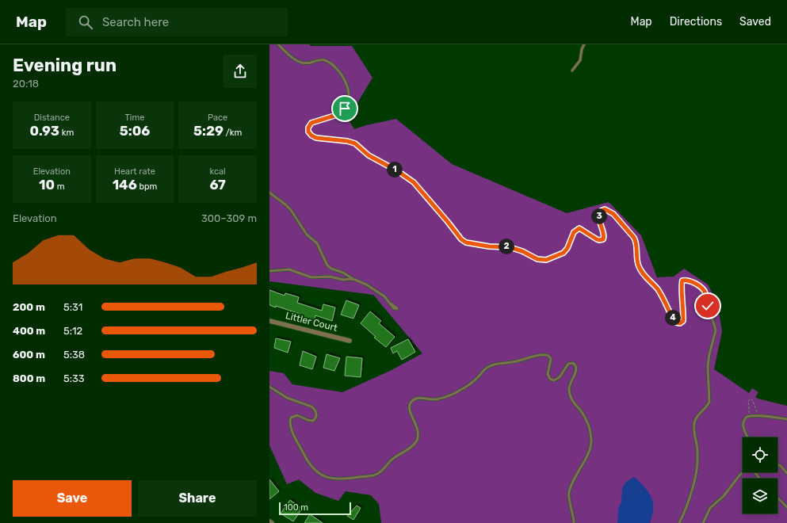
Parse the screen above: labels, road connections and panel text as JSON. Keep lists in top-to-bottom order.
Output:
{
  "streets": {
    "street": ["Littler Court"]
  },
  "scale_bar": "100 m",
  "page": {
    "header": "Map",
    "search": "Search here",
    "nav": ["Map", "Directions", "Saved"],
    "heading": ["Evening run", "20:18"],
    "stats": [
      ["Distance", "0.93 km"],
      ["Time", "5:06"],
      ["Pace", "5:29 /km"],
      ["Elevation", "10 m"],
      ["Heart rate", "146 bpm"],
      ["kcal", "67"]
    ],
    "pins": [
      "1",
      "3",
      "2",
      "4"
    ],
    "chart": ["Elevation", "300–309 m"],
    "list": [
      {
        "name": "200 m",
        "note": "5:31"
      },
      {
        "name": "400 m",
        "note": "5:12"
      },
      {
        "name": "600 m",
        "note": "5:38"
      },
      {
        "name": "800 m",
        "note": "5:33"
      }
    ],
    "buttons": ["Save", "Share"],
    "scale": "100 m"
  }
}
